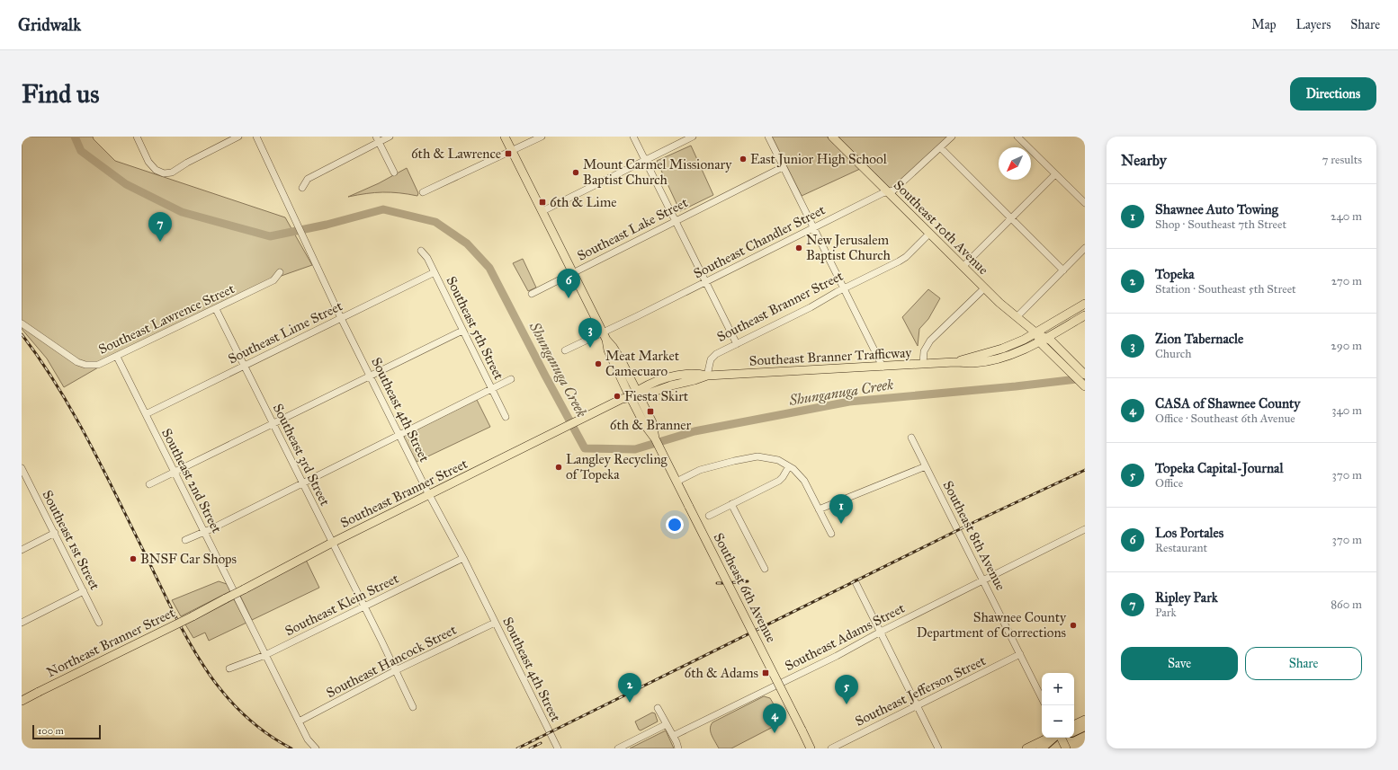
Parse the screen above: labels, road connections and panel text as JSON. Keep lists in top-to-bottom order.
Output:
{
  "streets": {
    "main road": [
      "Southeast 10th Avenue",
      "Southeast Branner Street",
      "Southeast Branner Trafficway",
      "Southeast 6th Avenue",
      "Northeast Branner Street"
    ],
    "street": [
      "Southeast Lake Street",
      "Southeast Chandler Street",
      "Southeast Lawrence Street",
      "Southeast 5th Street",
      "Southeast Lime Street",
      "Southeast 4th Street",
      "Southeast 3rd Street",
      "Southeast 2nd Street",
      "Southeast 8th Avenue",
      "Southeast 1st Street",
      "Southeast Klein Street",
      "Southeast Adams Street",
      "Southeast Hancock Street",
      "Southeast Jefferson Street"
    ]
  },
  "crossings": [
    ["Southeast 10th Avenue", "Southeast Chandler Street"],
    ["Southeast 10th Avenue", "Southeast Branner Street"],
    ["Southeast 10th Avenue", "Southeast Branner Trafficway"],
    ["Southeast Lake Street", "Southeast 6th Avenue"],
    ["Southeast Chandler Street", "Southeast 6th Avenue"],
    ["Southeast Branner Street", "Southeast Branner Trafficway"],
    ["Southeast Branner Street", "Southeast 4th Street"],
    ["Southeast Branner Street", "Southeast 3rd Street"],
    ["Southeast Branner Street", "Southeast 6th Avenue"],
    ["Southeast Branner Street", "Northeast Branner Street"],
    ["Southeast Lawrence Street", "Southeast 3rd Street"],
    ["Southeast Lawrence Street", "Southeast 2nd Street"],
    ["Southeast 5th Street", "Southeast Lime Street"],
    ["Southeast Lime Street", "Southeast 4th Street"],
    ["Southeast Lime Street", "Southeast 3rd Street"],
    ["Southeast Lime Street", "Southeast 2nd Street"],
    ["Southeast 4th Street", "Southeast Klein Street"],
    ["Southeast 4th Street", "Southeast Hancock Street"],
    ["Southeast 3rd Street", "Southeast Klein Street"],
    ["Southeast 3rd Street", "Southeast Hancock Street"],
    ["Southeast 2nd Street", "Southeast Klein Street"],
    ["Southeast 2nd Street", "Southeast Hancock Street"],
    ["Southeast 8th Avenue", "Southeast Adams Street"],
    ["Southeast 8th Avenue", "Southeast Jefferson Street"]
  ],
  "water": ["Shunganuga Creek"],
  "places": {
    "transit": [
      "6th & Lawrence",
      "6th & Lime",
      "6th & Branner",
      "6th & Adams"
    ],
    "other": [
      "East Junior High School",
      "Mount Carmel Missionary Baptist Church",
      "New Jerusalem Baptist Church",
      "Meat Market Camecuaro",
      "Fiesta Skirt",
      "Langley Recycling of Topeka",
      "BNSF Car Shops",
      "Shawnee County Department of Corrections"
    ]
  },
  "scale_bar": "100 m",
  "north": "bottom left",
  "page": {
    "header": "Gridwalk",
    "nav": ["Map", "Layers", "Share"],
    "buttons": [
      "Directions",
      ["Save", "Share"]
    ],
    "title": "Find us",
    "heading": ["Nearby", "7 results"],
    "list": [
      {
        "mark": "1",
        "name": "Shawnee Auto Towing",
        "note": "Shop · Southeast 7th Street",
        "value": "240 m"
      },
      {
        "mark": "2",
        "name": "Topeka",
        "note": "Station · Southeast 5th Street",
        "value": "270 m"
      },
      {
        "mark": "3",
        "name": "Zion Tabernacle",
        "note": "Church",
        "value": "290 m"
      },
      {
        "mark": "4",
        "name": "CASA of Shawnee County",
        "note": "Office · Southeast 6th Avenue",
        "value": "340 m"
      },
      {
        "mark": "5",
        "name": "Topeka Capital-Journal",
        "note": "Office",
        "value": "370 m"
      },
      {
        "mark": "6",
        "name": "Los Portales",
        "note": "Restaurant",
        "value": "370 m"
      },
      {
        "mark": "7",
        "name": "Ripley Park",
        "note": "Park",
        "value": "860 m"
      }
    ],
    "pins": [
      "7",
      "6",
      "3",
      "1",
      "2",
      "5",
      "4"
    ],
    "map_buttons": ["+", "−"],
    "scale": "100 m"
  }
}
